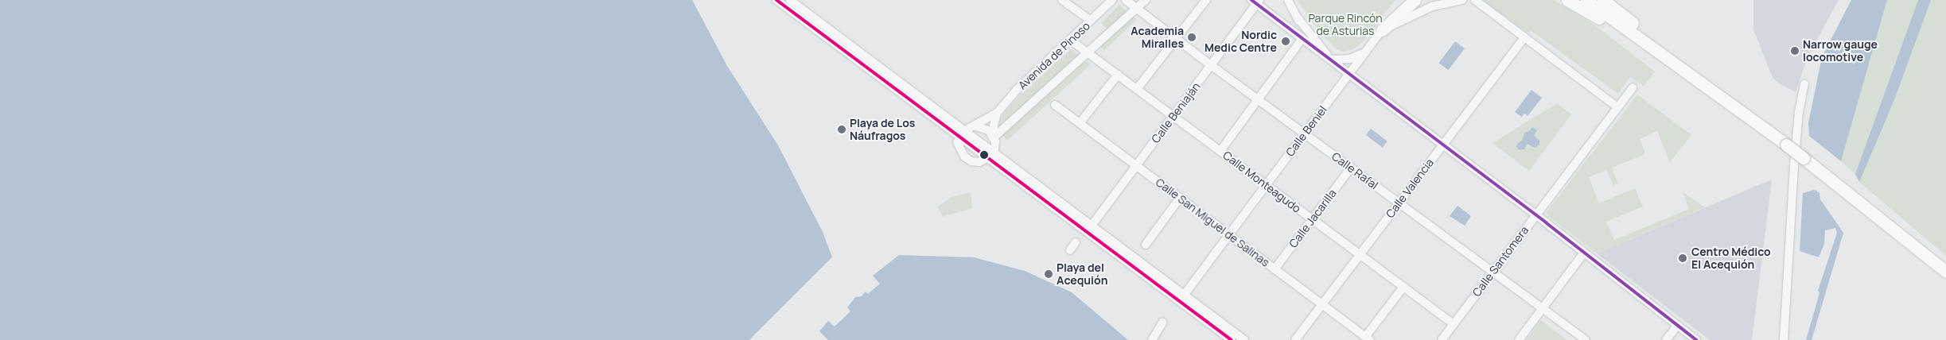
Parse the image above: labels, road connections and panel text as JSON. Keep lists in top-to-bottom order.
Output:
{
  "streets": {
    "street": [
      "Avenida de Pinoso",
      "Calle Beniaján",
      "Calle Beniel",
      "Calle Rafal",
      "Calle Monteagudo",
      "Calle Valencia",
      "Calle Jacarilla",
      "Calle San Miguel de Salinas",
      "Calle Santomera"
    ]
  },
  "crossings": [
    ["Avenida de Pinoso", "Calle Monteagudo"],
    ["Calle Beniaján", "Calle Rafal"],
    ["Calle Beniaján", "Calle Monteagudo"],
    ["Calle Beniaján", "Calle San Miguel de Salinas"],
    ["Calle Beniel", "Calle Rafal"],
    ["Calle Beniel", "Calle Monteagudo"],
    ["Calle Beniel", "Calle San Miguel de Salinas"],
    ["Calle Rafal", "Calle Valencia"],
    ["Calle Rafal", "Calle Jacarilla"],
    ["Calle Rafal", "Calle Santomera"],
    ["Calle Monteagudo", "Calle Valencia"],
    ["Calle Monteagudo", "Calle Jacarilla"],
    ["Calle Monteagudo", "Calle Santomera"],
    ["Calle Valencia", "Calle San Miguel de Salinas"],
    ["Calle Jacarilla", "Calle San Miguel de Salinas"]
  ],
  "parks": ["Parque Rincón de Asturias"],
  "places": [
    "Academia Miralles",
    "Nordic Medic Centre",
    "Narrow gauge locomotive",
    "Playa de Los Náufragos",
    "Centro Médico El Acequión",
    "Playa del Acequión"
  ]
}
